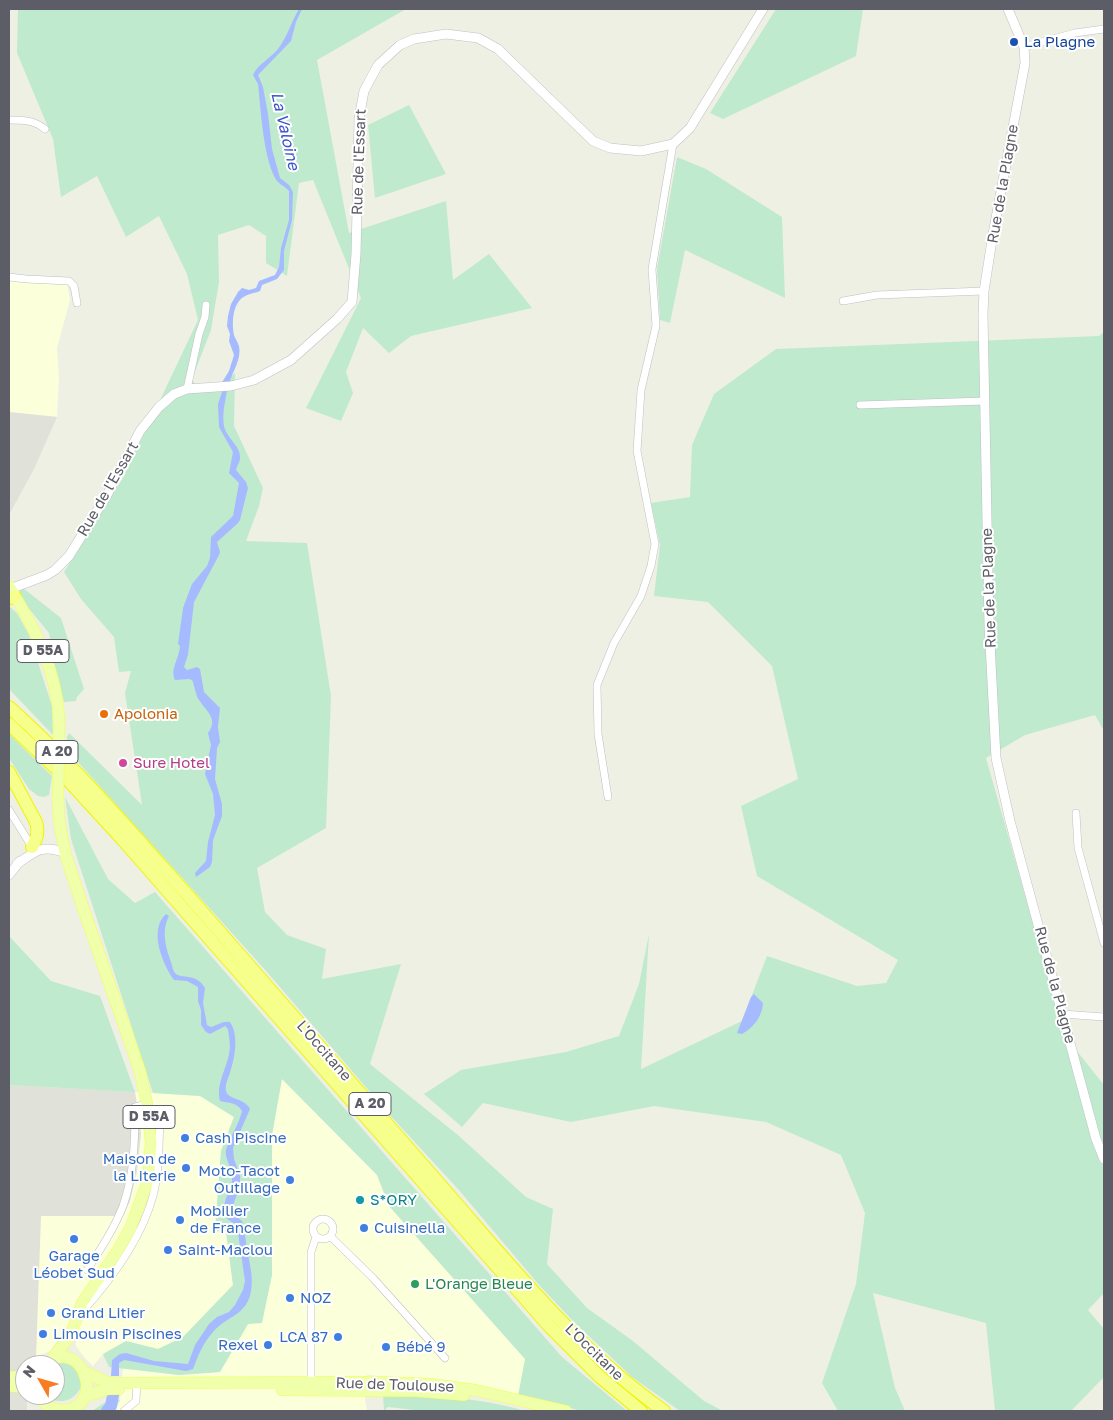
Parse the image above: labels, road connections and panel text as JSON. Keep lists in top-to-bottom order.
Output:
{
  "streets": {
    "highway": ["A 20", "L'Occitane"],
    "main road": ["D 55A", "Rue de Toulouse"],
    "street": ["Rue de l'Essart", "Rue de la Plagne"]
  },
  "crossings": [
    ["Rue de l'Essart", "D 55A"]
  ],
  "water": ["La Valoine"],
  "places": [
    "La Plagne",
    "Apolonia",
    "Sure Hotel",
    "Cash Piscine",
    "Maison de la Literie",
    "Moto-Tacot Outillage",
    "S*ORY",
    "Mobilier de France",
    "Cuisinella",
    "Garage Léobet Sud",
    "Saint-Maclou",
    "L'Orange Bleue",
    "NOZ",
    "Grand Litier",
    "Limousin Piscines",
    "LCA 87",
    "Rexel",
    "Bébé 9"
  ],
  "north": "top left"
}
